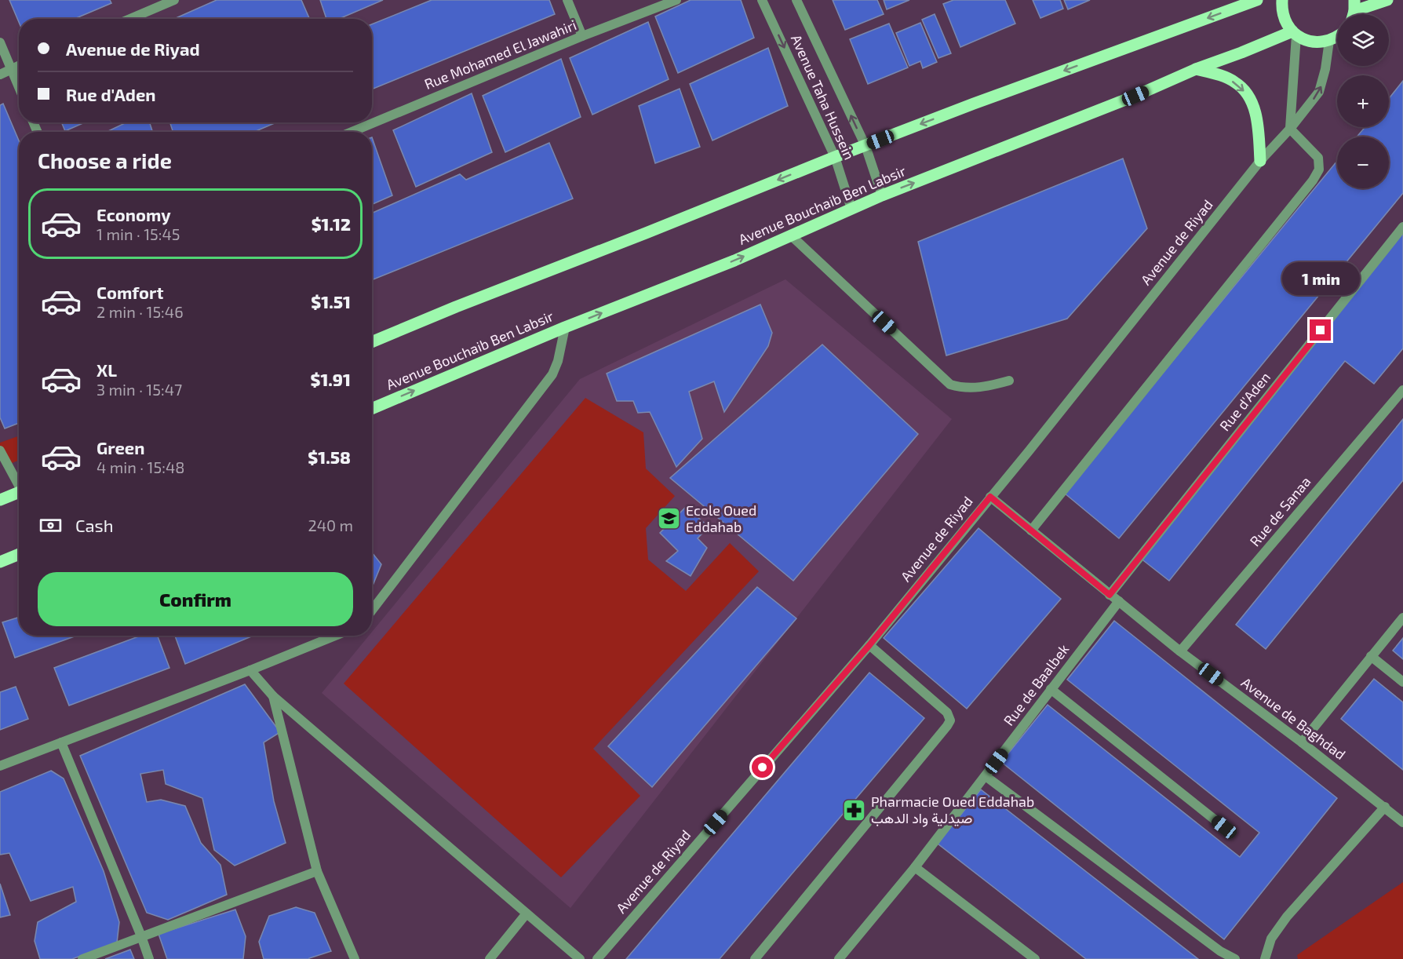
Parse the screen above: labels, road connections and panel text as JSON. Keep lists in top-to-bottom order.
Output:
{
  "streets": {
    "main road": ["Avenue Bouchaib Ben Labsir"],
    "street": [
      "Rue Mohamed El Jawahiri",
      "Avenue Taha Hussein",
      "Avenue de Riyad",
      "Rue d'Aden",
      "Rue de Sanaa",
      "Rue de Baalbek",
      "Avenue de Baghdad"
    ]
  },
  "crossings": [
    ["Avenue Taha Hussein", "Avenue Bouchaib Ben Labsir"],
    ["Avenue de Riyad", "Avenue de Baghdad"],
    ["Rue d'Aden", "Avenue de Baghdad"],
    ["Rue de Sanaa", "Avenue de Baghdad"],
    ["Rue de Baalbek", "Avenue de Baghdad"]
  ],
  "places": {
    "school or university": ["Ecole Oued Eddahab"],
    "pharmacy": ["Pharmacie Oued Eddahab صيدلية واد الدهب"]
  },
  "page": {
    "map_buttons": ["+", "−"],
    "banner": ["Avenue de Riyad", "Rue d'Aden"],
    "heading": "Choose a ride",
    "list": [
      {
        "name": "Economy",
        "note": "1 min · 15:45",
        "value": "$1.12"
      },
      {
        "name": "Comfort",
        "note": "2 min · 15:46",
        "value": "$1.51"
      },
      {
        "name": "XL",
        "note": "3 min · 15:47",
        "value": "$1.91"
      },
      {
        "name": "Green",
        "note": "4 min · 15:48",
        "value": "$1.58"
      }
    ],
    "bubble": "1 min",
    "pay": ["Cash", "240 m"],
    "buttons": "Confirm"
  }
}
